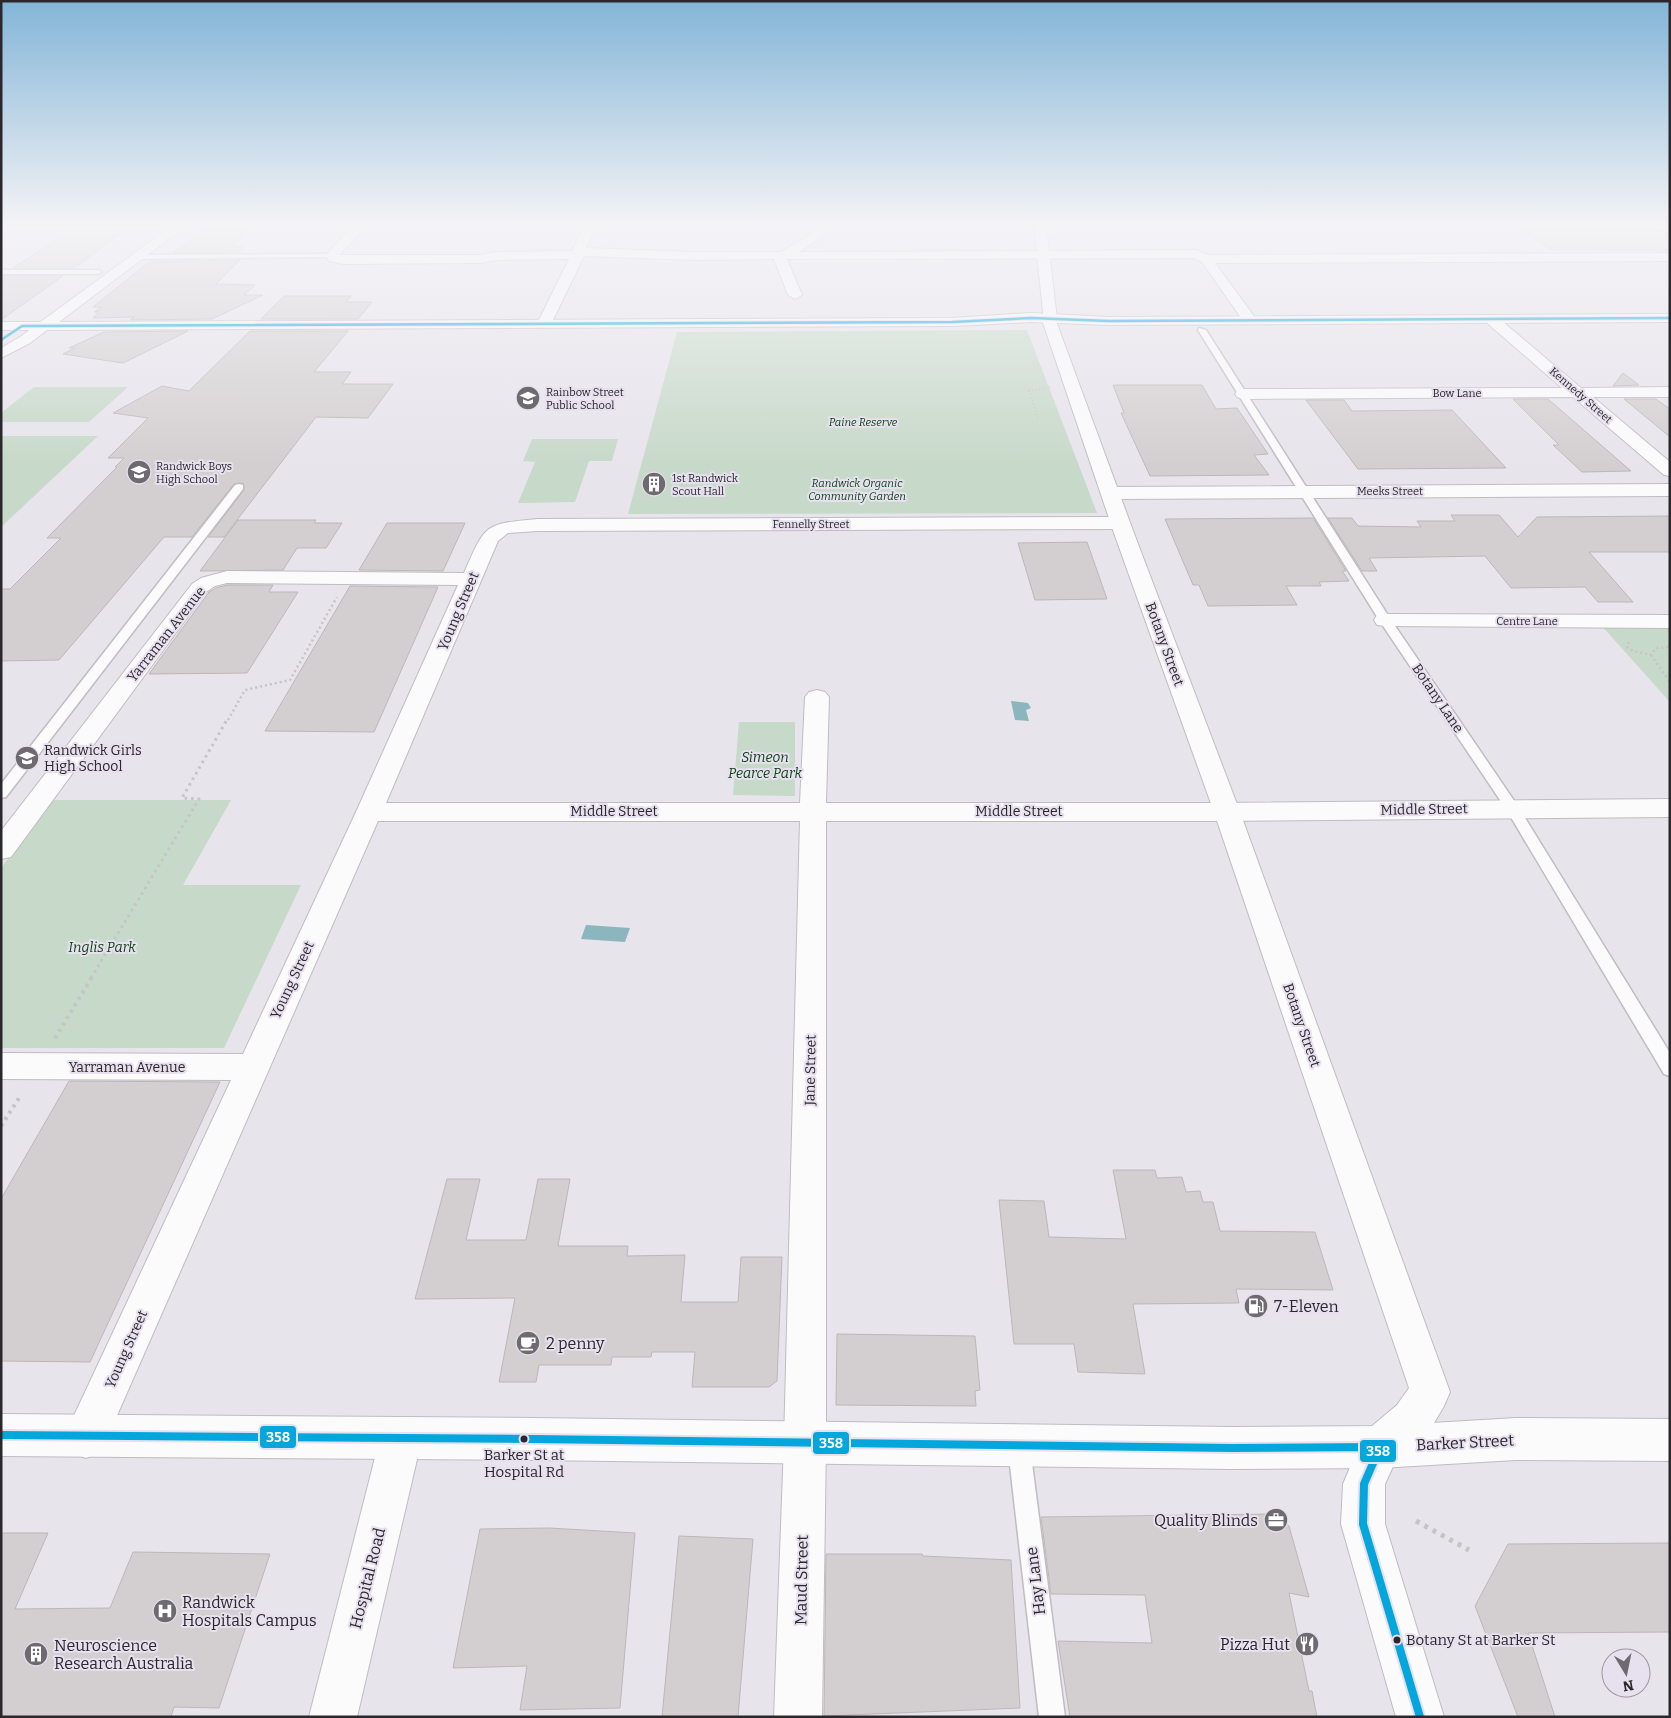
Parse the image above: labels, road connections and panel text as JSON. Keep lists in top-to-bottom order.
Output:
{
  "streets": {
    "street": [
      "Bow Lane",
      "Kennedy Street",
      "Meeks Street",
      "Fennelly Street",
      "Young Street",
      "Centre Lane",
      "Yarraman Avenue",
      "Botany Street",
      "Middle Street",
      "Jane Street",
      "Barker Street",
      "Hospital Road",
      "Maud Street"
    ],
    "lane": ["Botany Lane", "Hay Lane"]
  },
  "crossings": [
    ["Bow Lane", "Kennedy Street"],
    ["Bow Lane", "Botany Lane"],
    ["Meeks Street", "Botany Street"],
    ["Meeks Street", "Botany Lane"],
    ["Fennelly Street", "Young Street"],
    ["Fennelly Street", "Botany Street"],
    ["Young Street", "Yarraman Avenue"],
    ["Young Street", "Middle Street"],
    ["Young Street", "Barker Street"],
    ["Centre Lane", "Botany Lane"],
    ["Botany Street", "Middle Street"],
    ["Botany Street", "Barker Street"],
    ["Botany Lane", "Middle Street"],
    ["Middle Street", "Jane Street"],
    ["Jane Street", "Barker Street"],
    ["Jane Street", "Maud Street"],
    ["Barker Street", "Hospital Road"],
    ["Barker Street", "Maud Street"],
    ["Barker Street", "Hay Lane"]
  ],
  "parks": [
    "Paine Reserve",
    "Randwick Organic Community Garden",
    "Simeon Pearce Park",
    "Inglis Park"
  ],
  "places": {
    "school or university": ["Rainbow Street Public School", "Randwick Boys High School", "Randwick Girls High School"],
    "building": ["1st Randwick Scout Hall", "Neuroscience Research Australia"],
    "fuel station": ["7-Eleven"],
    "cafe": ["2 penny"],
    "other": ["Barker St at Hospital Rd", "Botany St at Barker St"],
    "office": ["Quality Blinds"],
    "hospital": ["Randwick Hospitals Campus"],
    "restaurant": ["Pizza Hut"]
  },
  "lines": ["transit line 358"],
  "north": "bottom"
}
